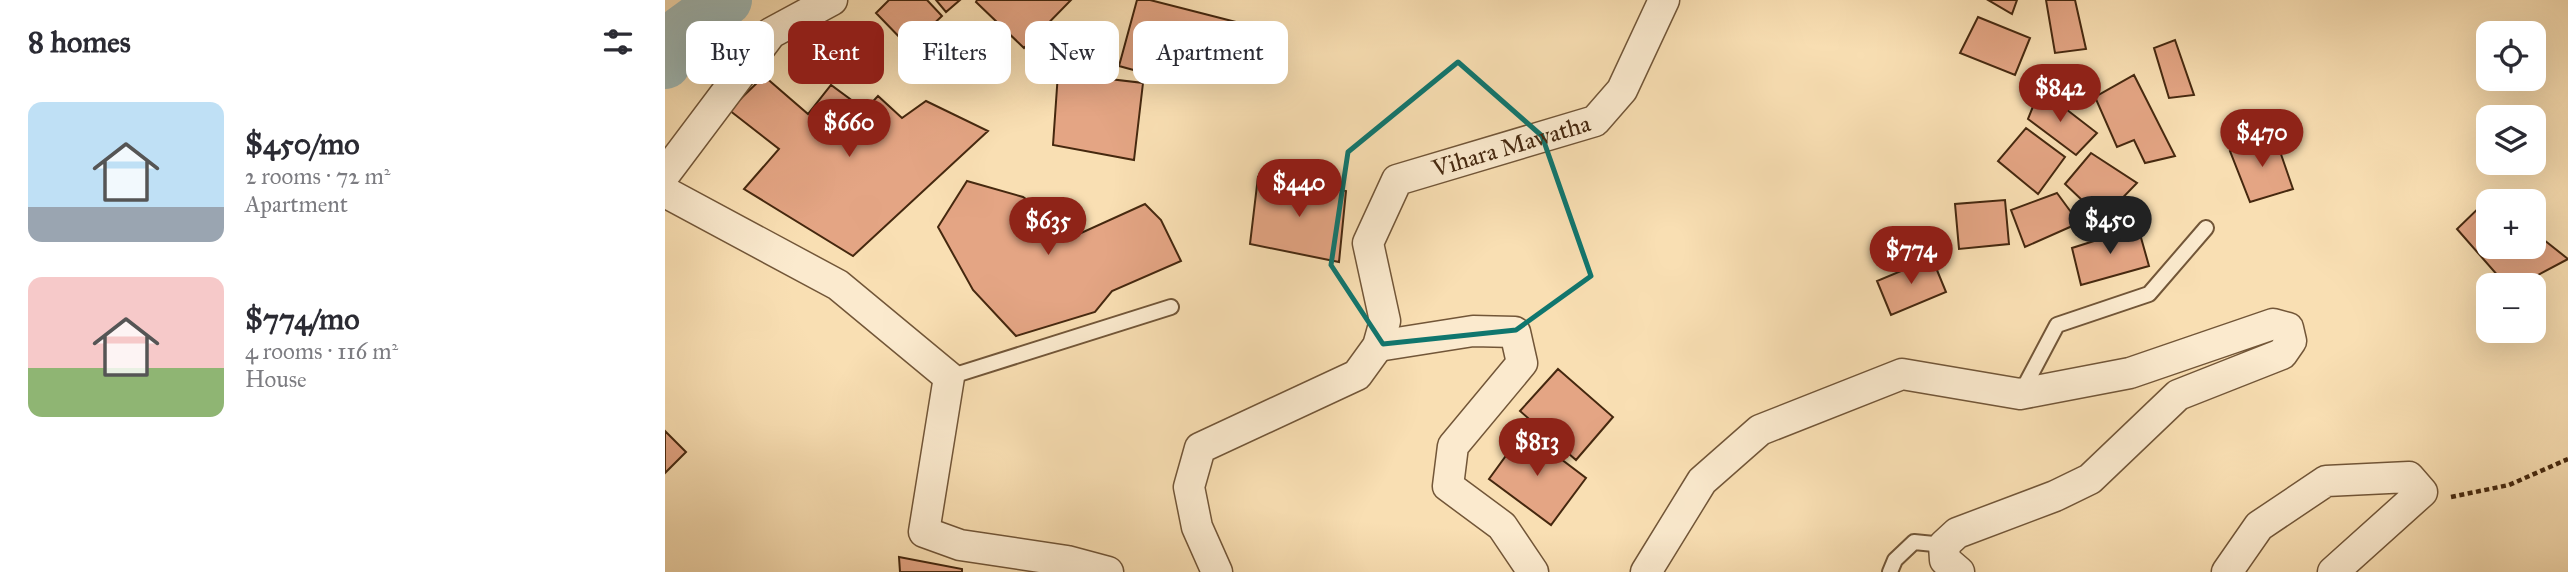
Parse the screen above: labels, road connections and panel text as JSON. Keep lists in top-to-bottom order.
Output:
{
  "streets": {
    "street": ["Vihara Mawatha"]
  },
  "page": {
    "heading": "8 homes",
    "map_buttons": ["+", "−"],
    "chip": [
      "Buy",
      "Rent",
      "Filters",
      "New",
      "Apartment"
    ],
    "price": [
      "$842",
      "$660",
      "$470",
      "$440",
      "$450",
      "$635",
      "$774",
      "$813"
    ],
    "list": [
      {
        "name": "$450/mo",
        "note": "2 rooms · 72 m² · Apartment"
      },
      {
        "name": "$774/mo",
        "note": "4 rooms · 116 m² · House"
      }
    ]
  }
}
